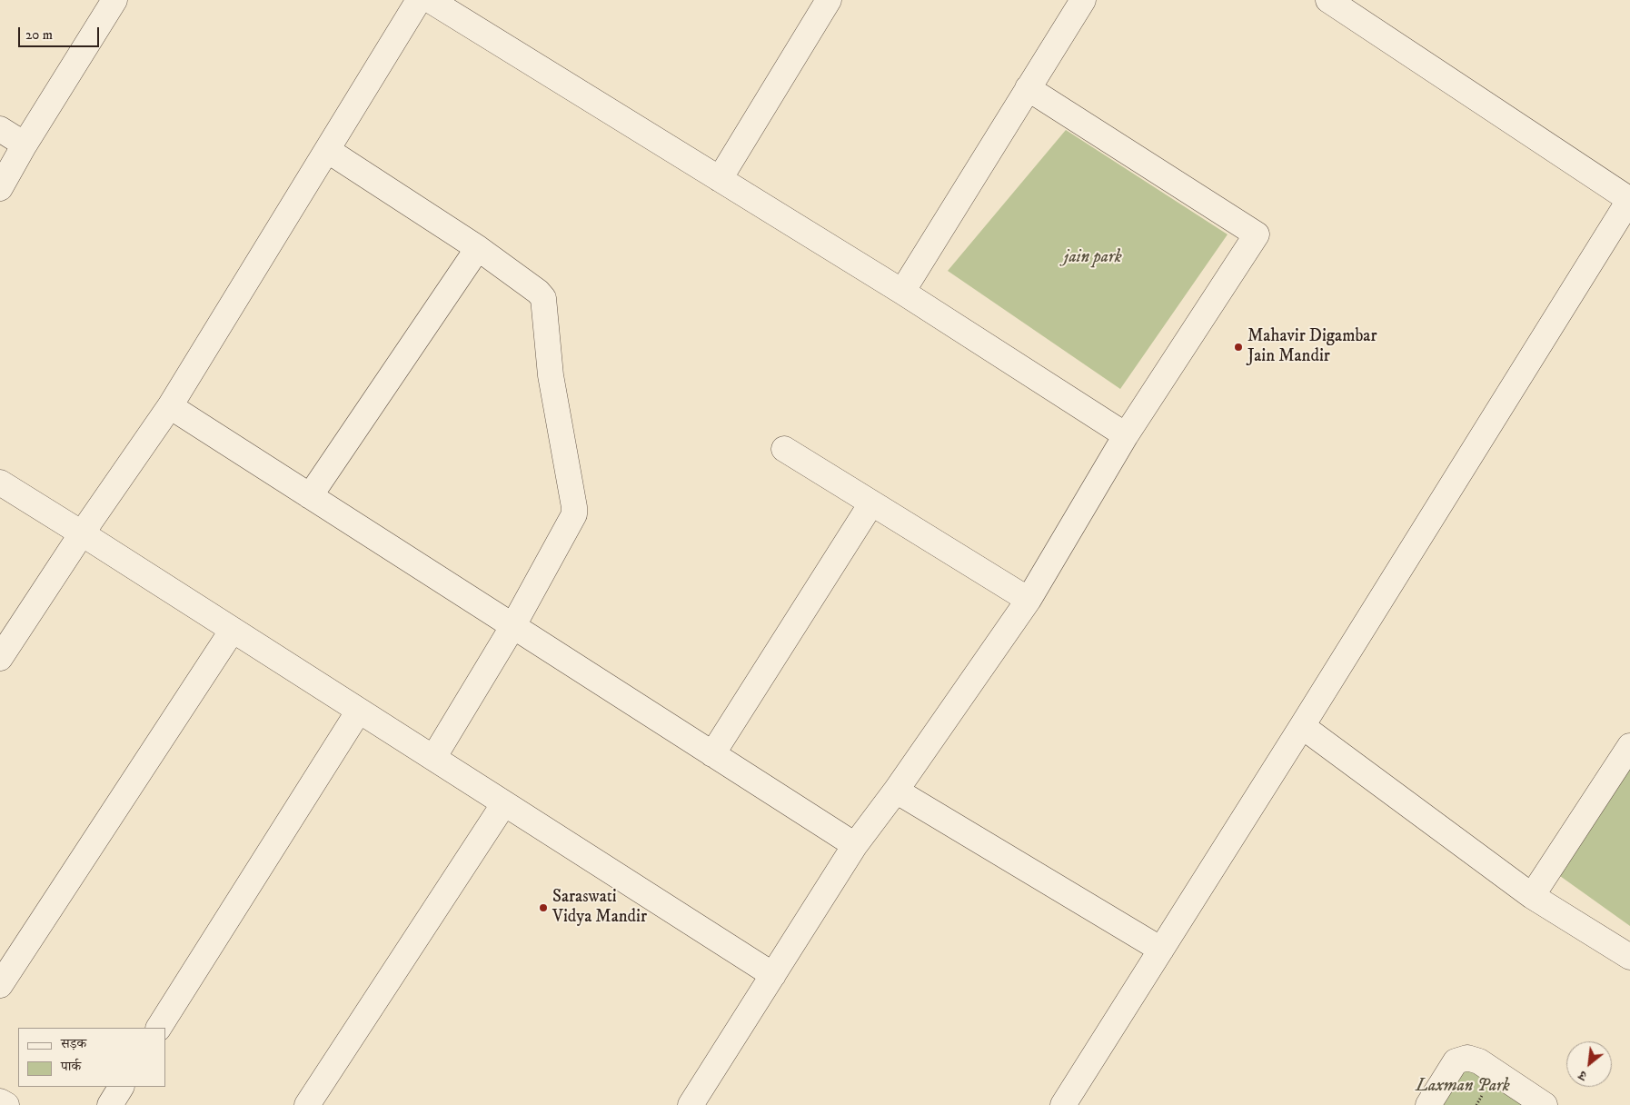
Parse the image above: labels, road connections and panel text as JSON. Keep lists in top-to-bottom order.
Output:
{
  "parks": ["jain park", "Laxman Park"],
  "places": ["Mahavir Digambar Jain Mandir", "Saraswati Vidya Mandir"],
  "legend": ["सड़क", "पार्क"],
  "scale_bar": "20 m",
  "north": "bottom left"
}
